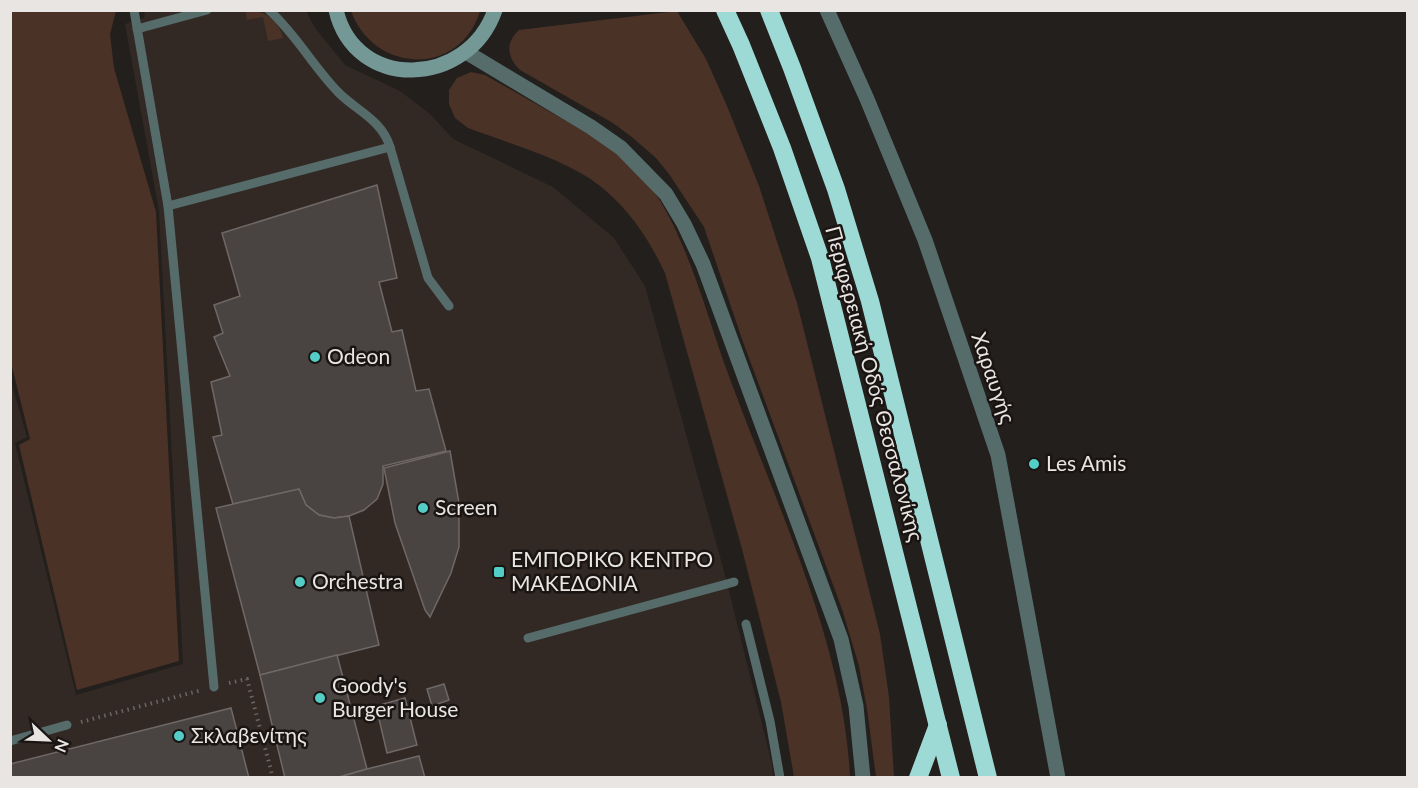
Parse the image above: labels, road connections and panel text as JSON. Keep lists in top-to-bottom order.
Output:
{
  "streets": {
    "highway": ["Περιφερειακή Οδός Θεσσαλονίκης"],
    "street": ["Χαραυγής"]
  },
  "places": {
    "other": [
      "Odeon",
      "Les Amis",
      "Screen",
      "Orchestra",
      "Goody's Burger House",
      "Σκλαβενίτης"
    ],
    "transit": ["ΕΜΠΟΡΙΚΟ ΚΕΝΤΡΟ ΜΑΚΕΔΟΝΙΑ"]
  },
  "north": "bottom right"
}
